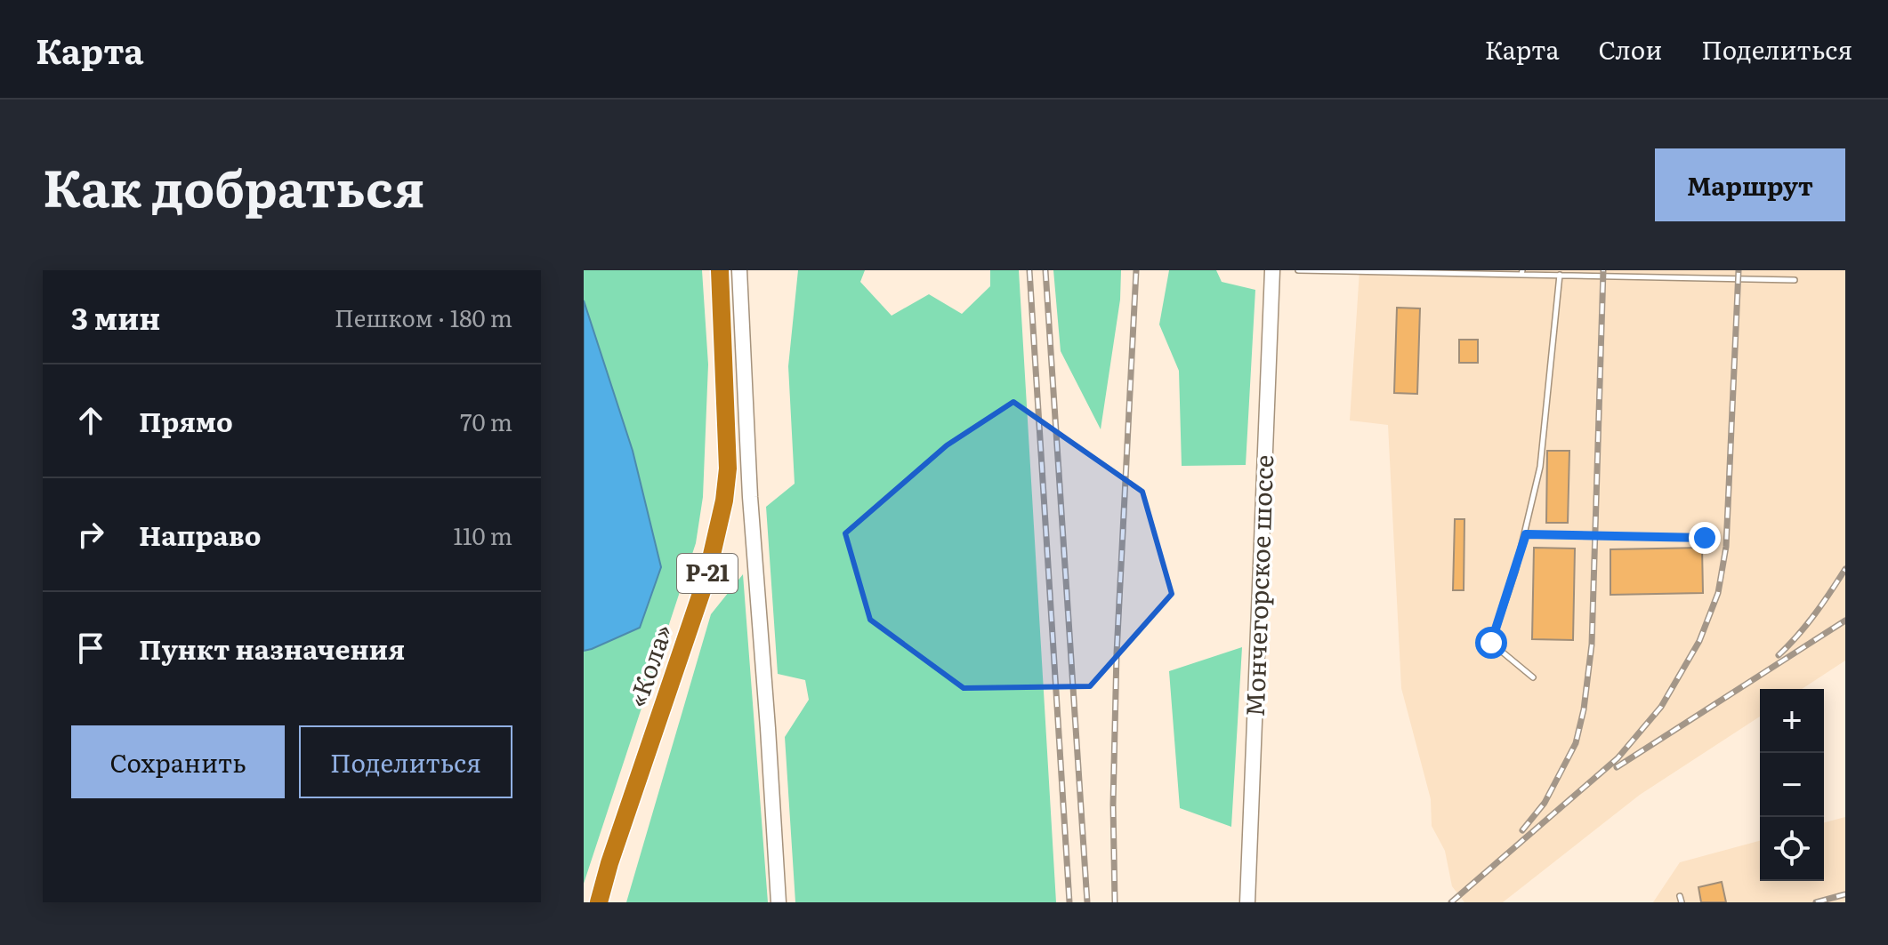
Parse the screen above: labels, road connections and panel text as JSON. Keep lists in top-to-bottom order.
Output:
{
  "streets": {
    "highway": ["Р-21", "«Кола»"],
    "street": ["Мончегорское шоссе"]
  },
  "page": {
    "header": "Карта",
    "nav": ["Карта", "Слои", "Поделиться"],
    "title": "Как добраться",
    "buttons": [
      "Маршрут",
      ["Сохранить", "Поделиться"]
    ],
    "heading": ["3 мин", "Пешком · 180 m"],
    "list": [
      ["Прямо", "70 m"],
      ["Направо", "110 m"],
      "Пункт назначения"
    ],
    "map_buttons": ["+", "−"]
  }
}
